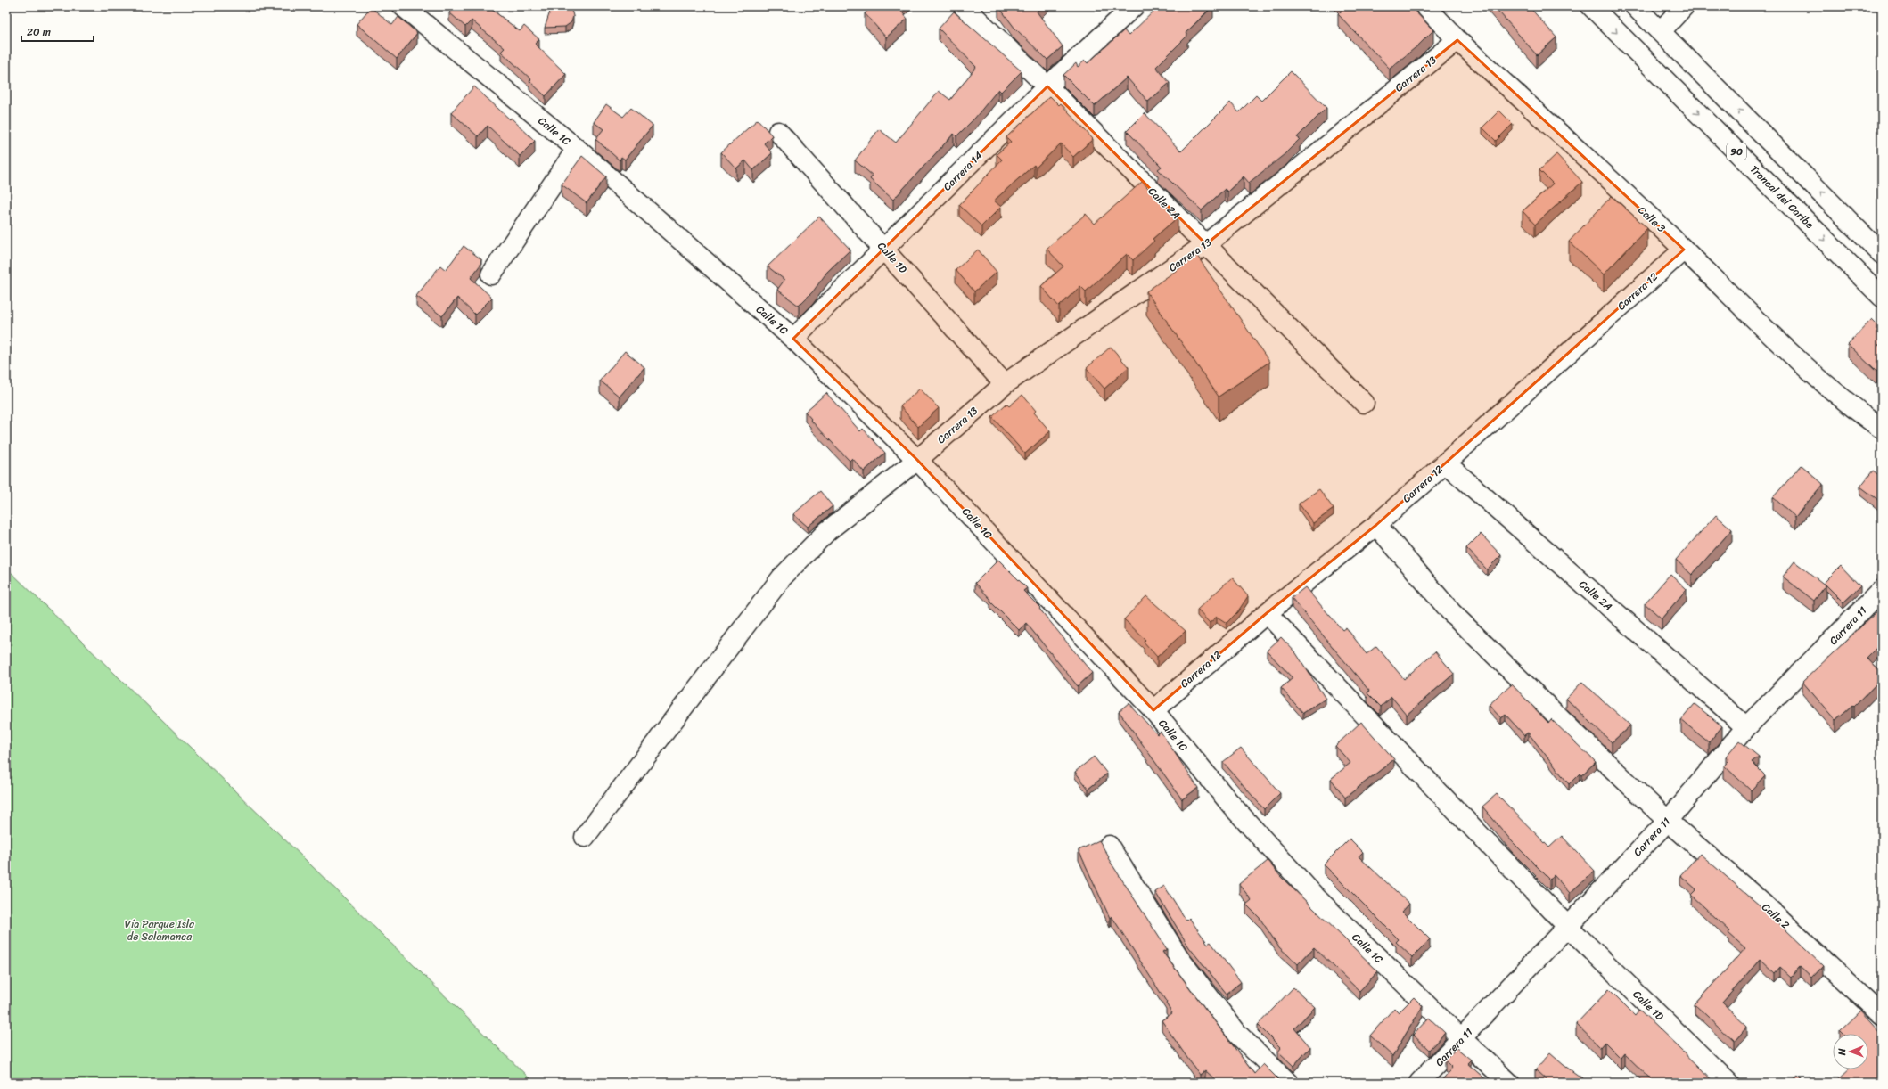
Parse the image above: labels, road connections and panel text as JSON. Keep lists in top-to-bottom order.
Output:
{
  "streets": {
    "main road": [
      "Carrera 13",
      "Calle 1C",
      "90",
      "Carrera 14",
      "Troncal del Caribe",
      "Calle 2A",
      "Calle 3",
      "Calle 1D",
      "Carrera 12",
      "Carrera 11",
      "Calle 2"
    ]
  },
  "crossings": [
    ["Carrera 13", "Calle 1C"],
    ["Carrera 13", "Calle 2A"],
    ["Carrera 13", "Calle 3"],
    ["Carrera 13", "Calle 1D"],
    ["Calle 1C", "Carrera 14"],
    ["Calle 1C", "Carrera 12"],
    ["Calle 1C", "Carrera 11"],
    ["Carrera 14", "Calle 2A"],
    ["Carrera 14", "Calle 1D"],
    ["Calle 2A", "Carrera 12"],
    ["Calle 2A", "Carrera 11"],
    ["Calle 3", "Carrera 12"],
    ["Calle 1D", "Carrera 12"],
    ["Calle 1D", "Carrera 11"],
    ["Carrera 12", "Calle 2"],
    ["Carrera 11", "Calle 2"]
  ],
  "parks": ["Vía Parque Isla de Salamanca"],
  "scale_bar": "20 m",
  "north": "left"
}
